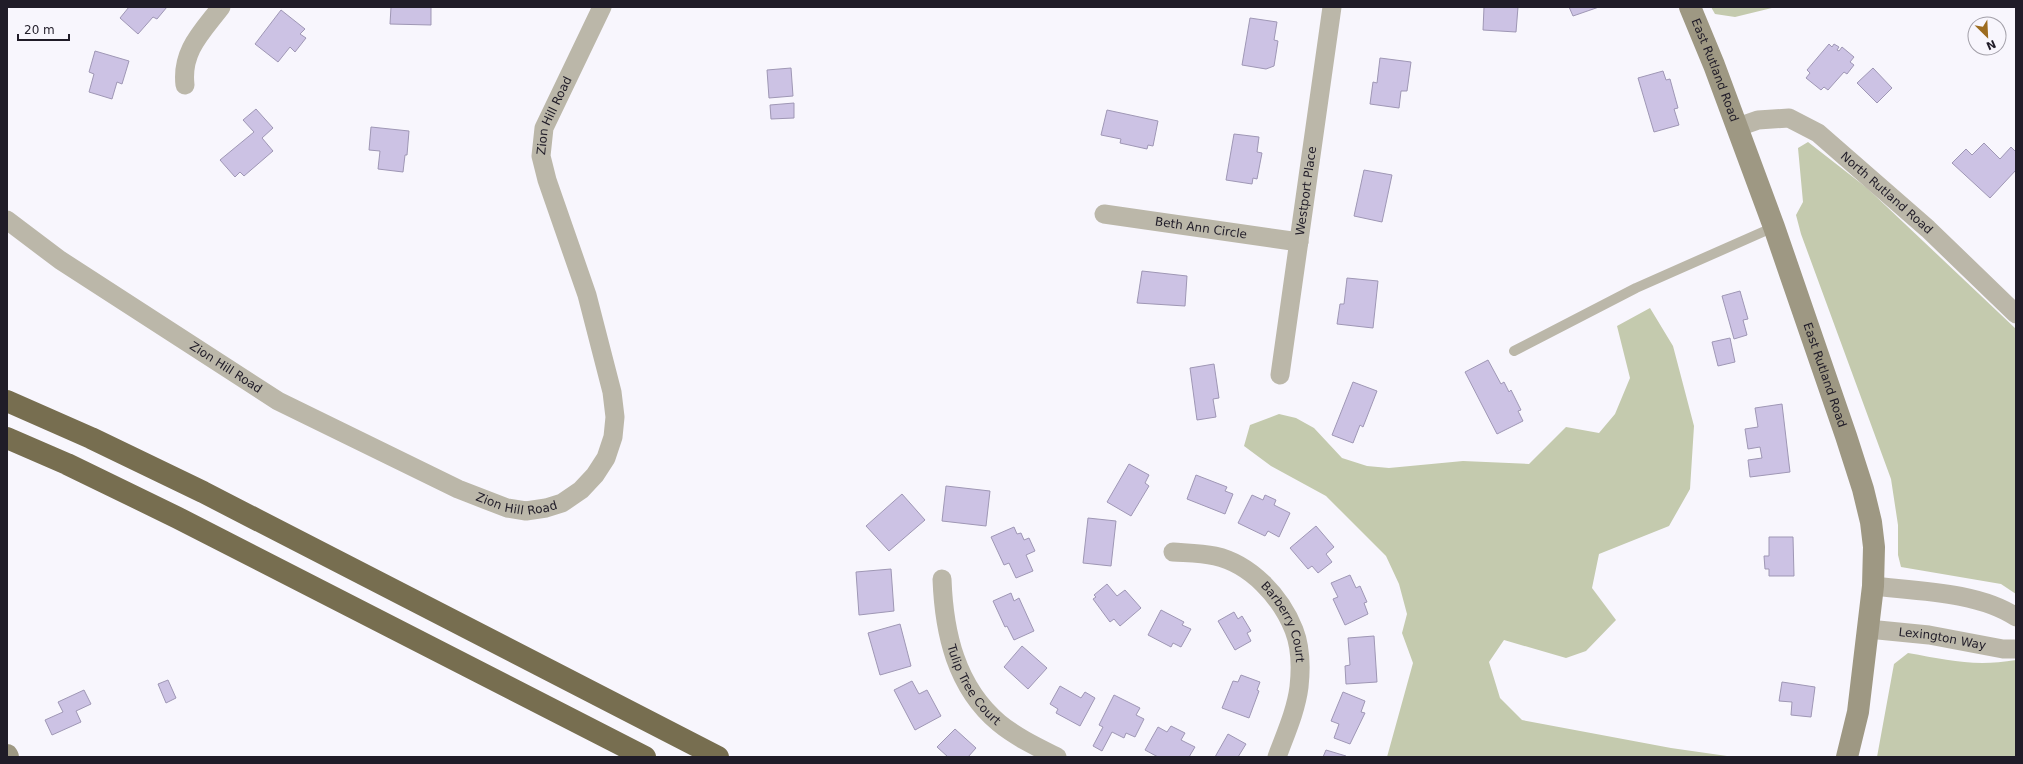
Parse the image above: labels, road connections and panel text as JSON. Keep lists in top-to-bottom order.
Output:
{
  "streets": {
    "main road": ["East Rutland Road"],
    "street": [
      "Zion Hill Road",
      "Westport Place",
      "North Rutland Road",
      "Beth Ann Circle",
      "Barberry Court",
      "Lexington Way",
      "Tulip Tree Court"
    ]
  },
  "crossings": [
    ["East Rutland Road", "North Rutland Road"],
    ["East Rutland Road", "Lexington Way"],
    ["Westport Place", "Beth Ann Circle"]
  ],
  "scale_bar": "20 m",
  "north": "bottom right"
}
